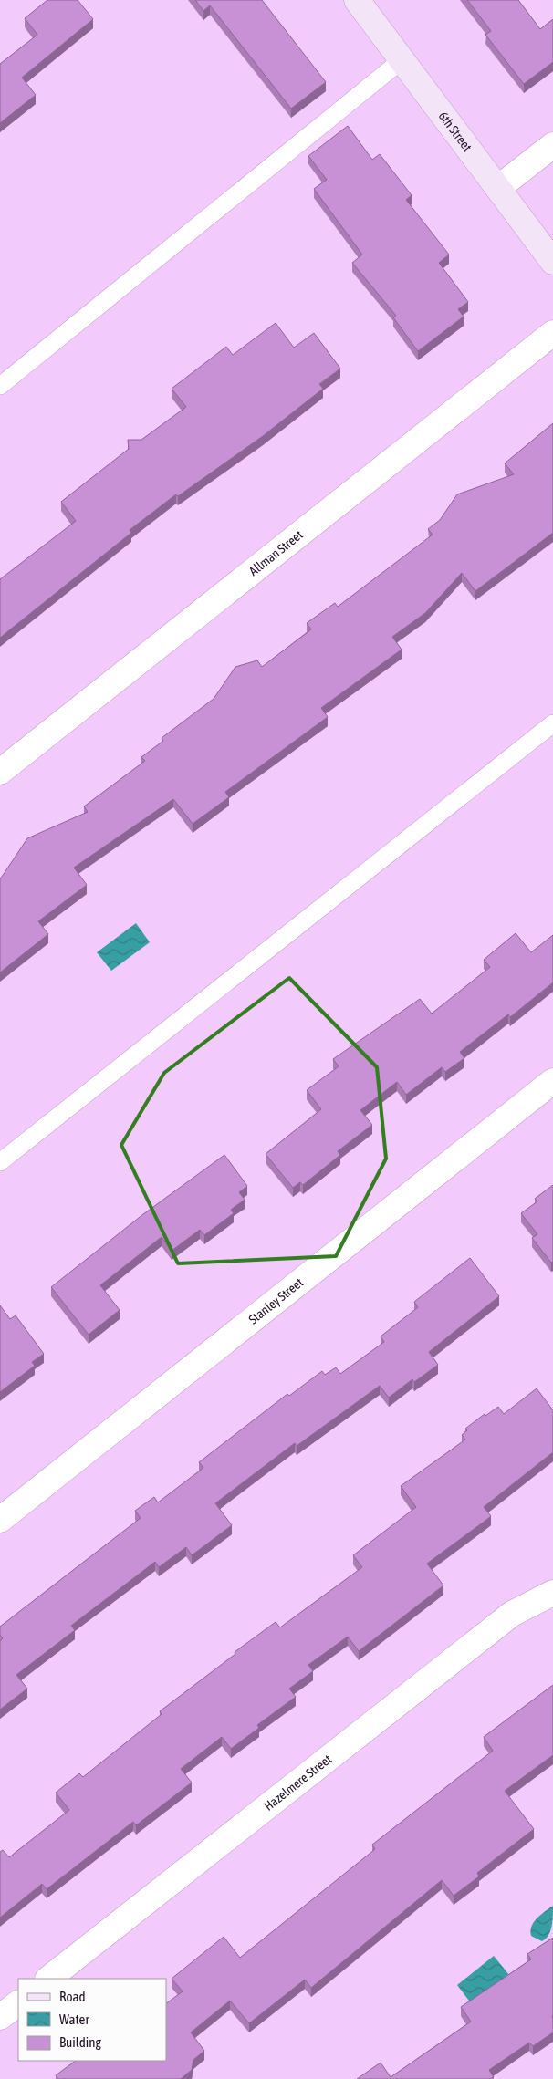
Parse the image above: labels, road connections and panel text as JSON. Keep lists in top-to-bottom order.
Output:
{
  "streets": {
    "street": [
      "6th Street",
      "Allman Street",
      "Stanley Street",
      "Hazelmere Street"
    ]
  },
  "legend": ["Road", "Water", "Building"]
}
